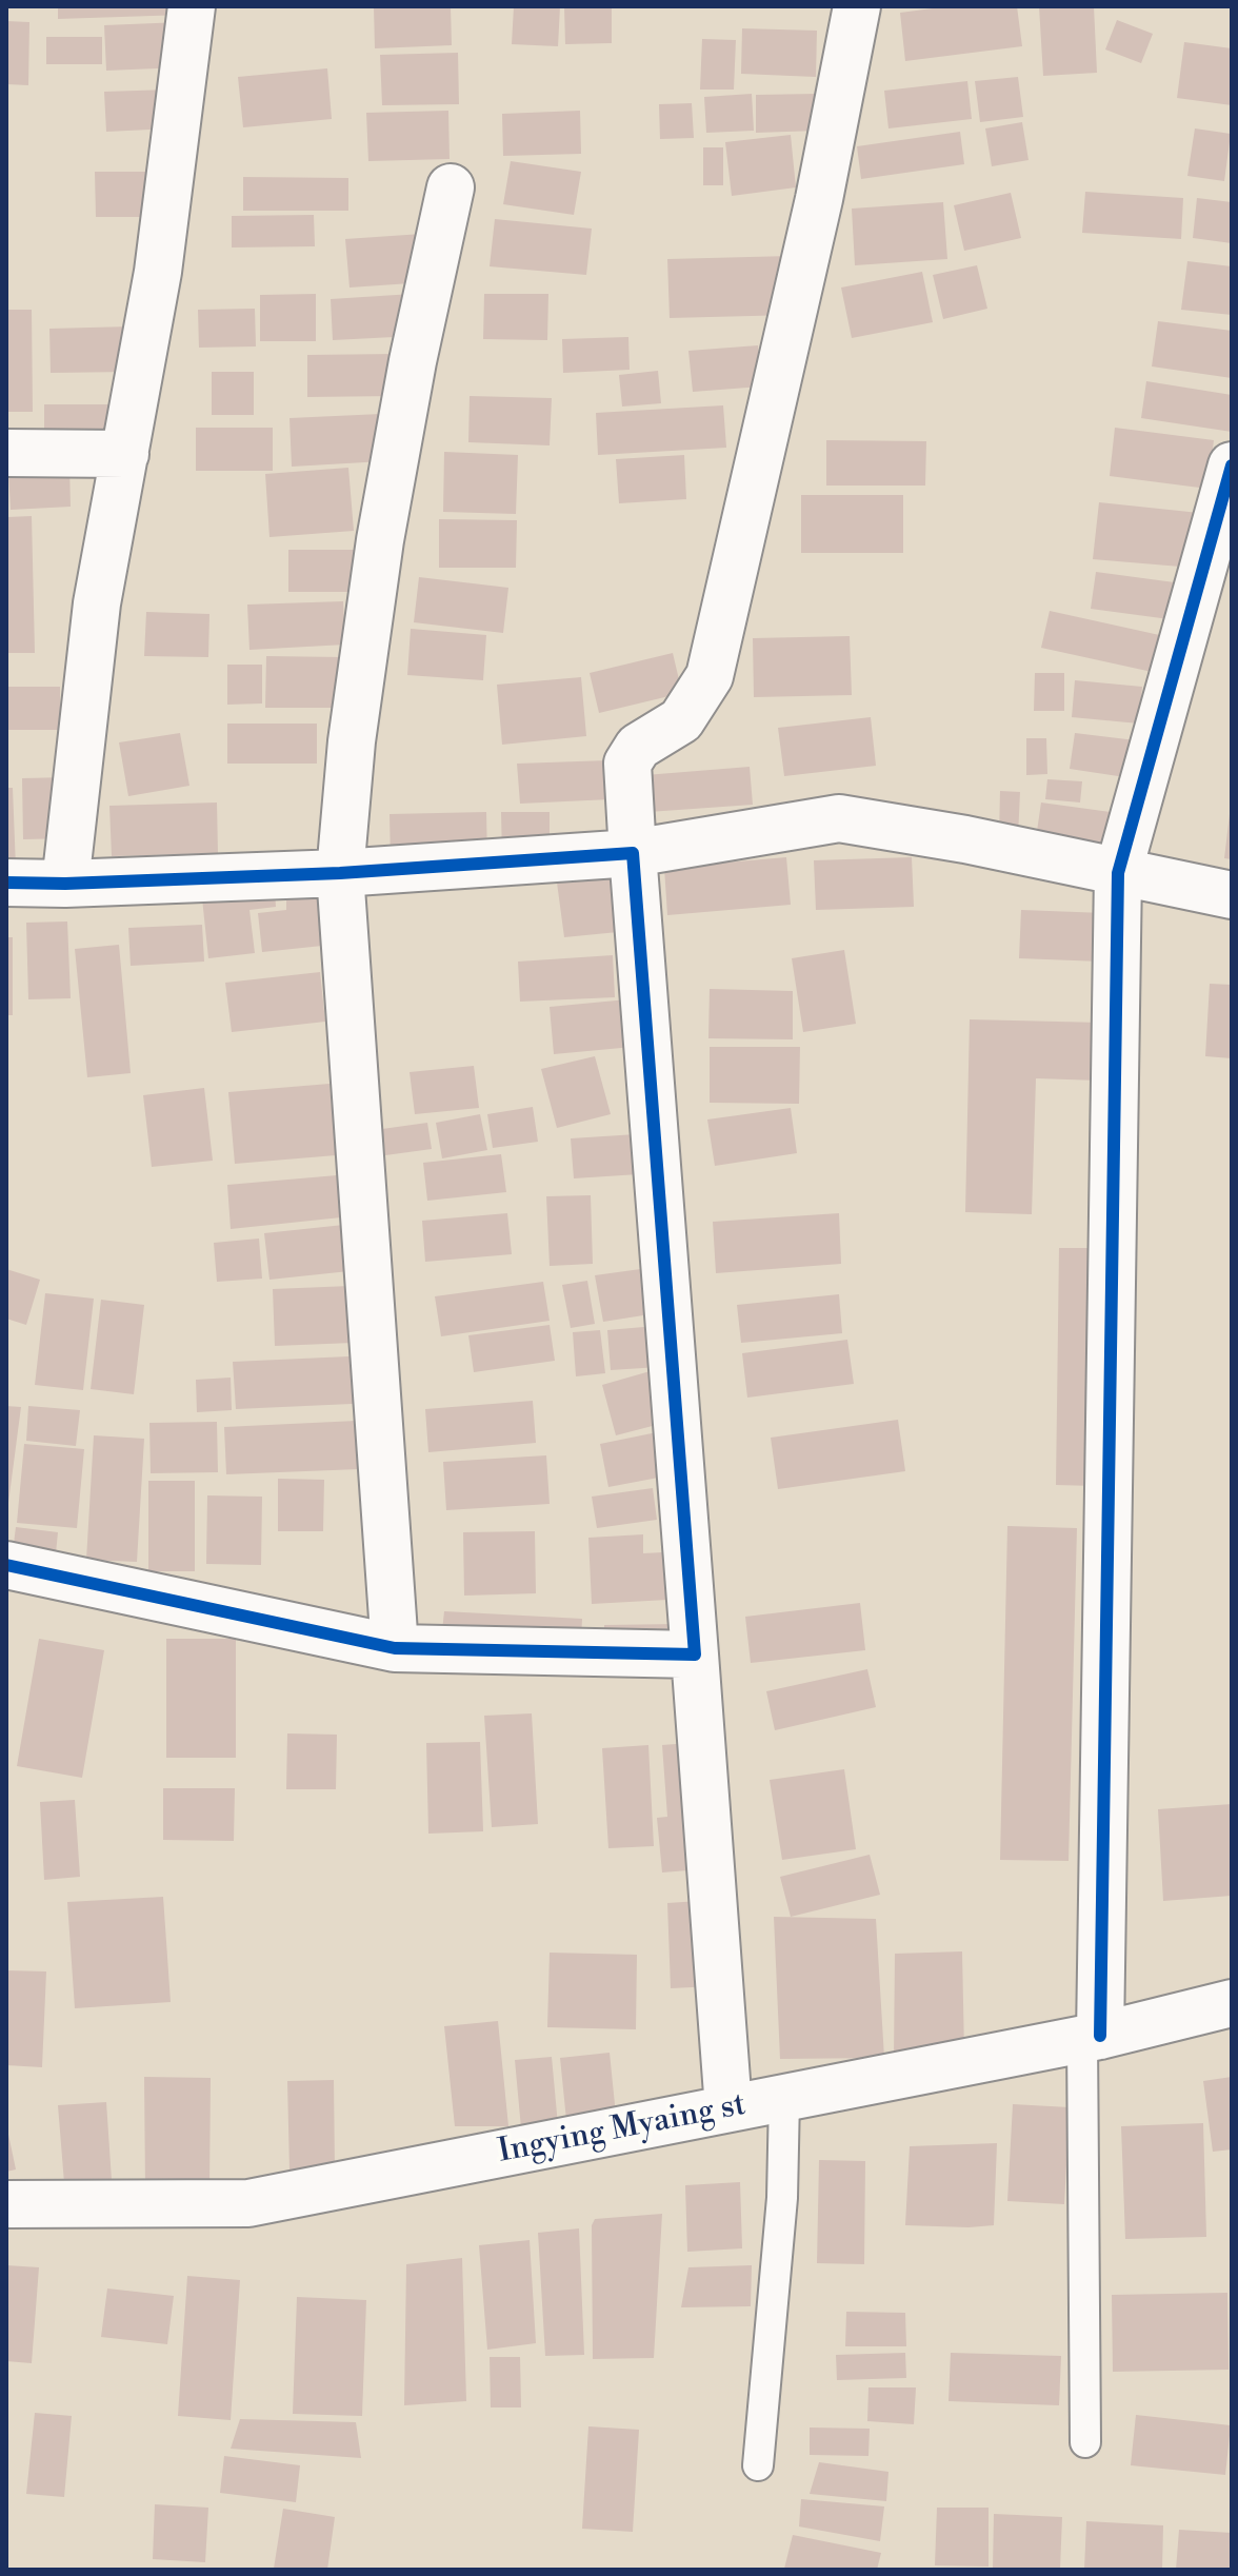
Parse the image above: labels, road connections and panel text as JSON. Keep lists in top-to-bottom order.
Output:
{
  "streets": {
    "street": ["Ingying Myaing st"]
  }
}
